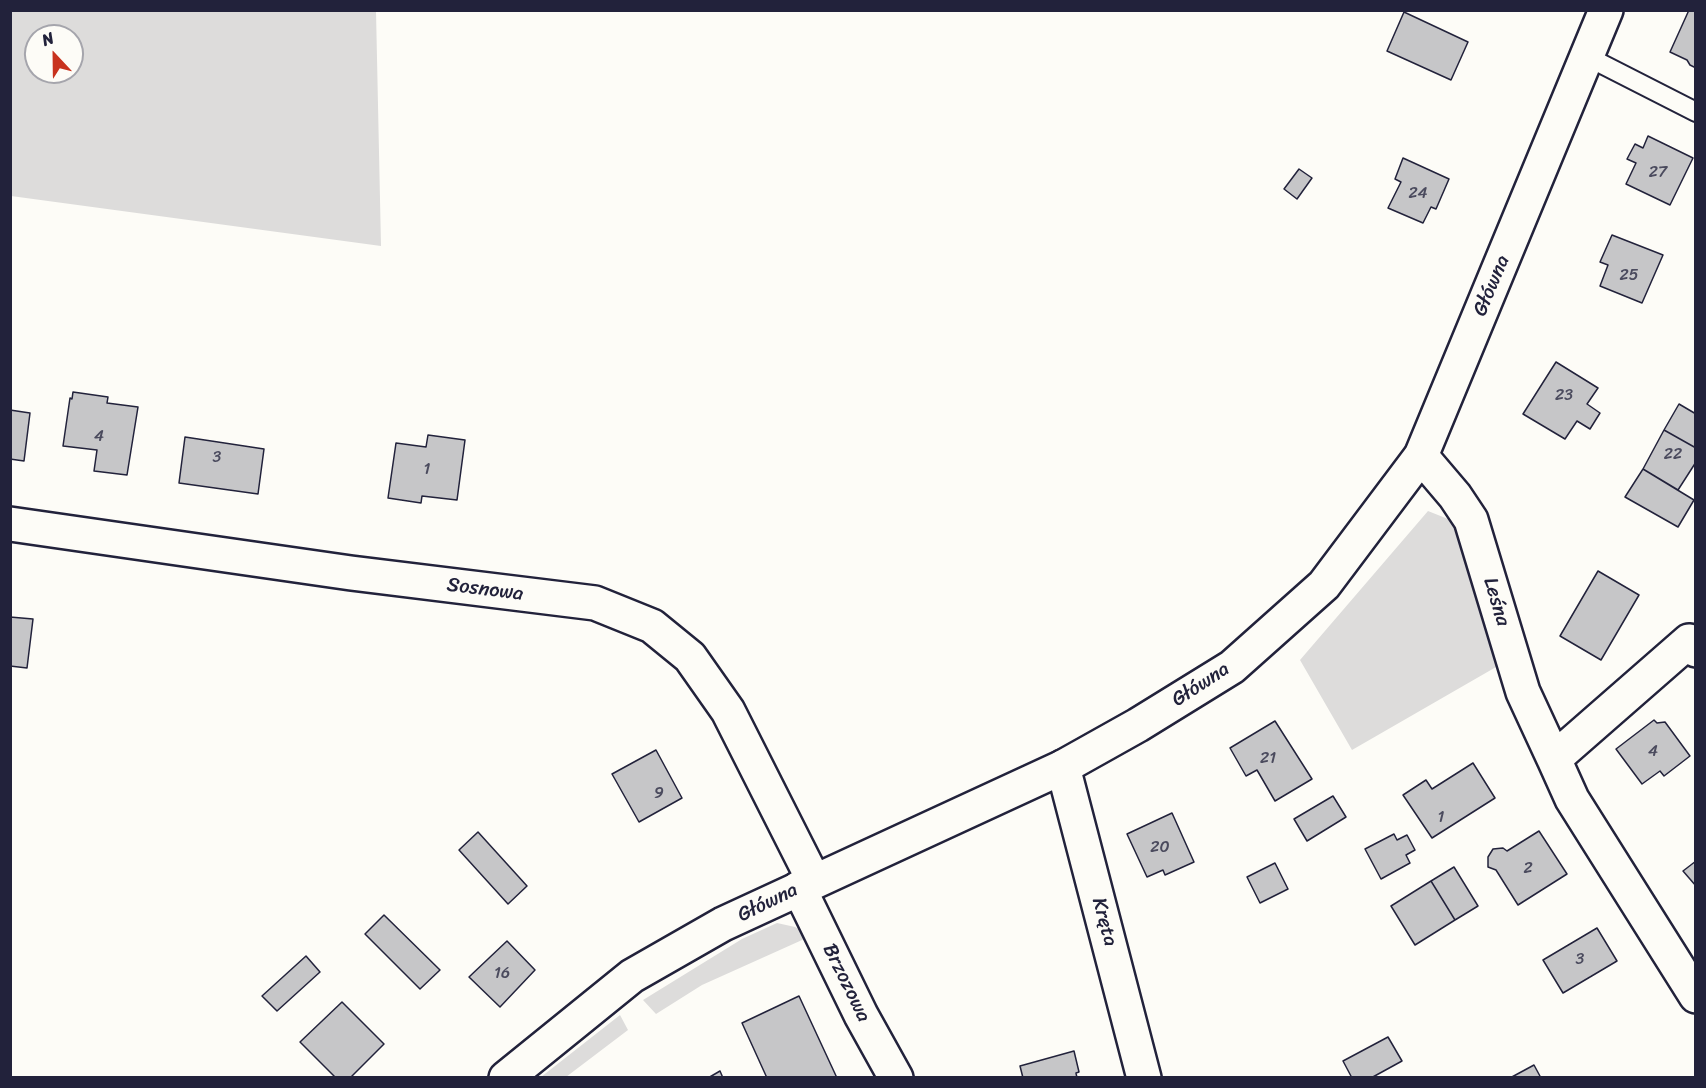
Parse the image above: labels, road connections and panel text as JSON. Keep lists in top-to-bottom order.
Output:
{
  "streets": {
    "street": [
      "Główna",
      "Sosnowa",
      "Leśna",
      "Kręta",
      "Brzozowa"
    ]
  },
  "crossings": [
    ["Główna", "Sosnowa"],
    ["Główna", "Leśna"],
    ["Główna", "Kręta"],
    ["Główna", "Brzozowa"],
    ["Sosnowa", "Brzozowa"]
  ],
  "house_numbers": [
    "27",
    "24",
    "25",
    "23",
    "4",
    "22",
    "3",
    "1",
    "4",
    "21",
    "9",
    "1",
    "20",
    "2",
    "3",
    "16"
  ],
  "north": "top"
}
